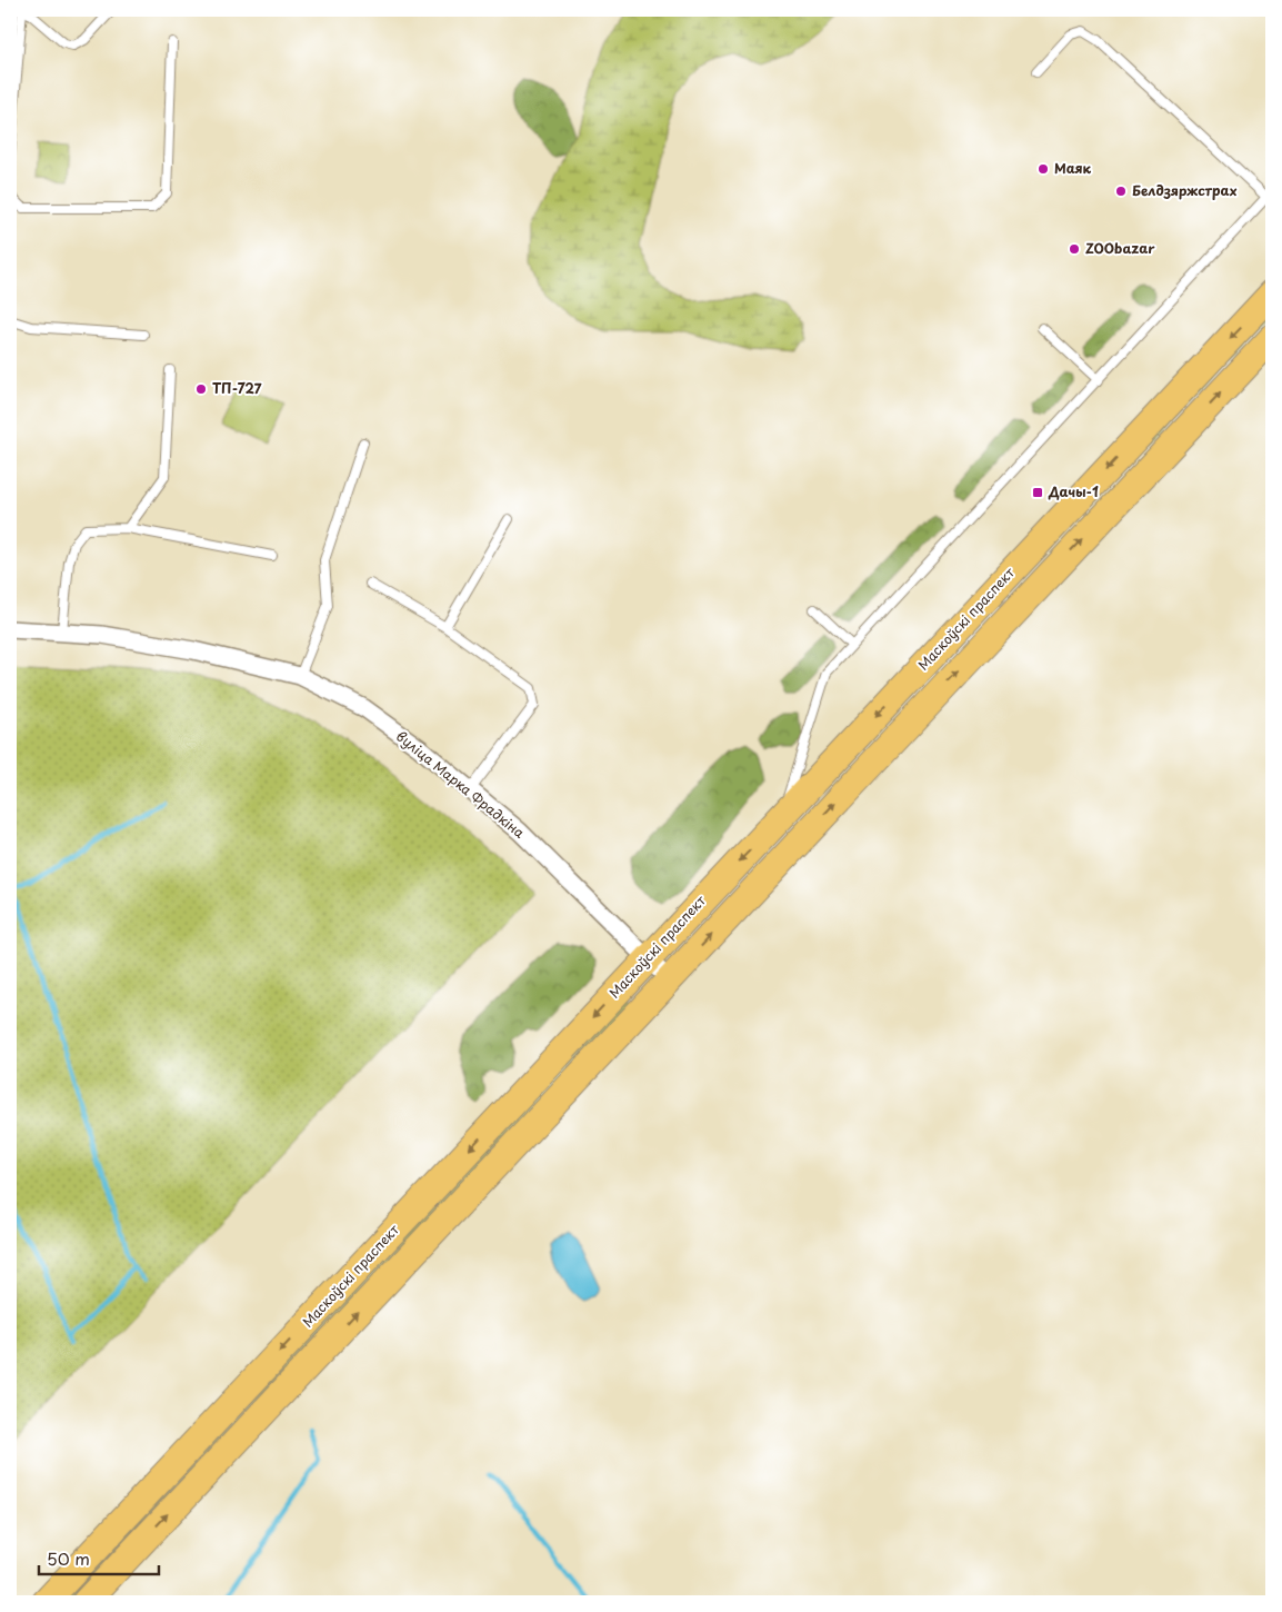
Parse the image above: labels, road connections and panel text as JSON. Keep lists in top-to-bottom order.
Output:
{
  "streets": {
    "main road": ["Маскоўскі праспект"],
    "street": ["вуліца Марка Фрадкіна"]
  },
  "crossings": [
    ["Маскоўскі праспект", "вуліца Марка Фрадкіна"]
  ],
  "places": {
    "other": [
      "Маяк",
      "Белдзяржстрах",
      "ZOObazar",
      "ТП-727"
    ],
    "transit": ["Дачы-1"]
  },
  "scale_bar": "50 m"
}
